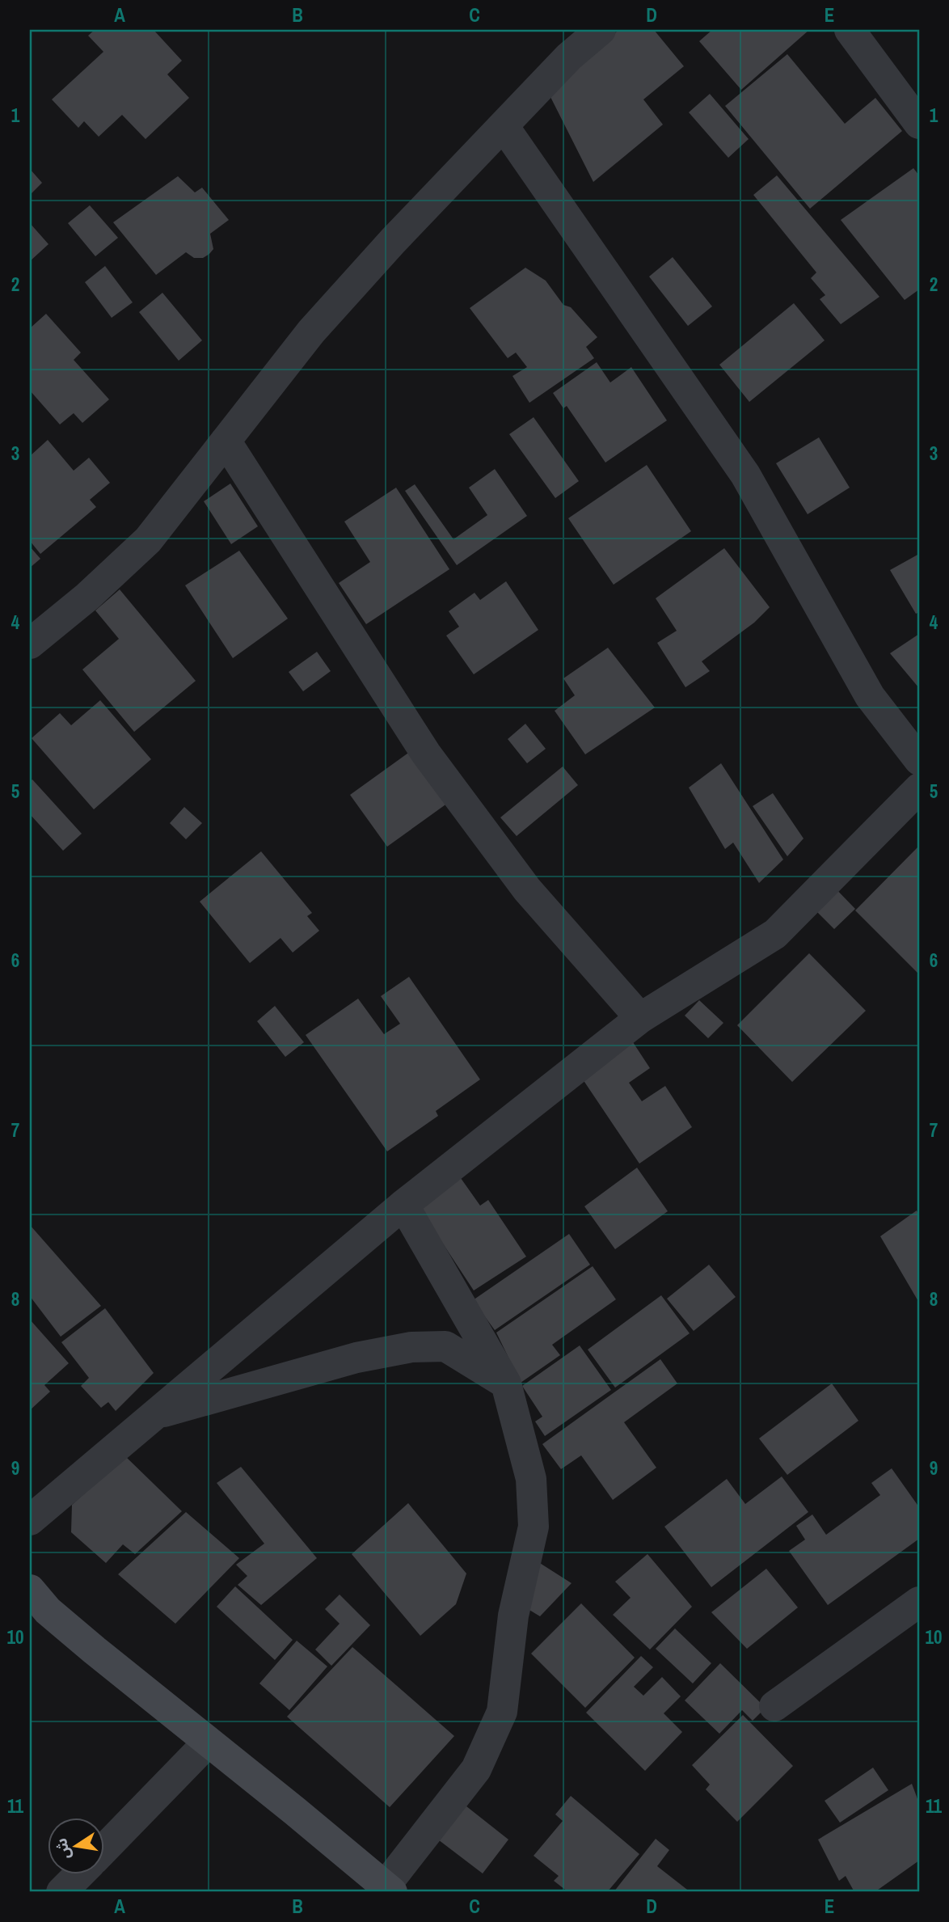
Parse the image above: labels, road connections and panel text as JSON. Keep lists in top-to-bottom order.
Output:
{
  "north": "left",
  "grid": {
    "columns": [
      "A",
      "B",
      "C",
      "D",
      "E"
    ],
    "rows": [
      "1",
      "2",
      "3",
      "4",
      "5",
      "6",
      "7",
      "8",
      "9",
      "10",
      "11"
    ]
  }
}
